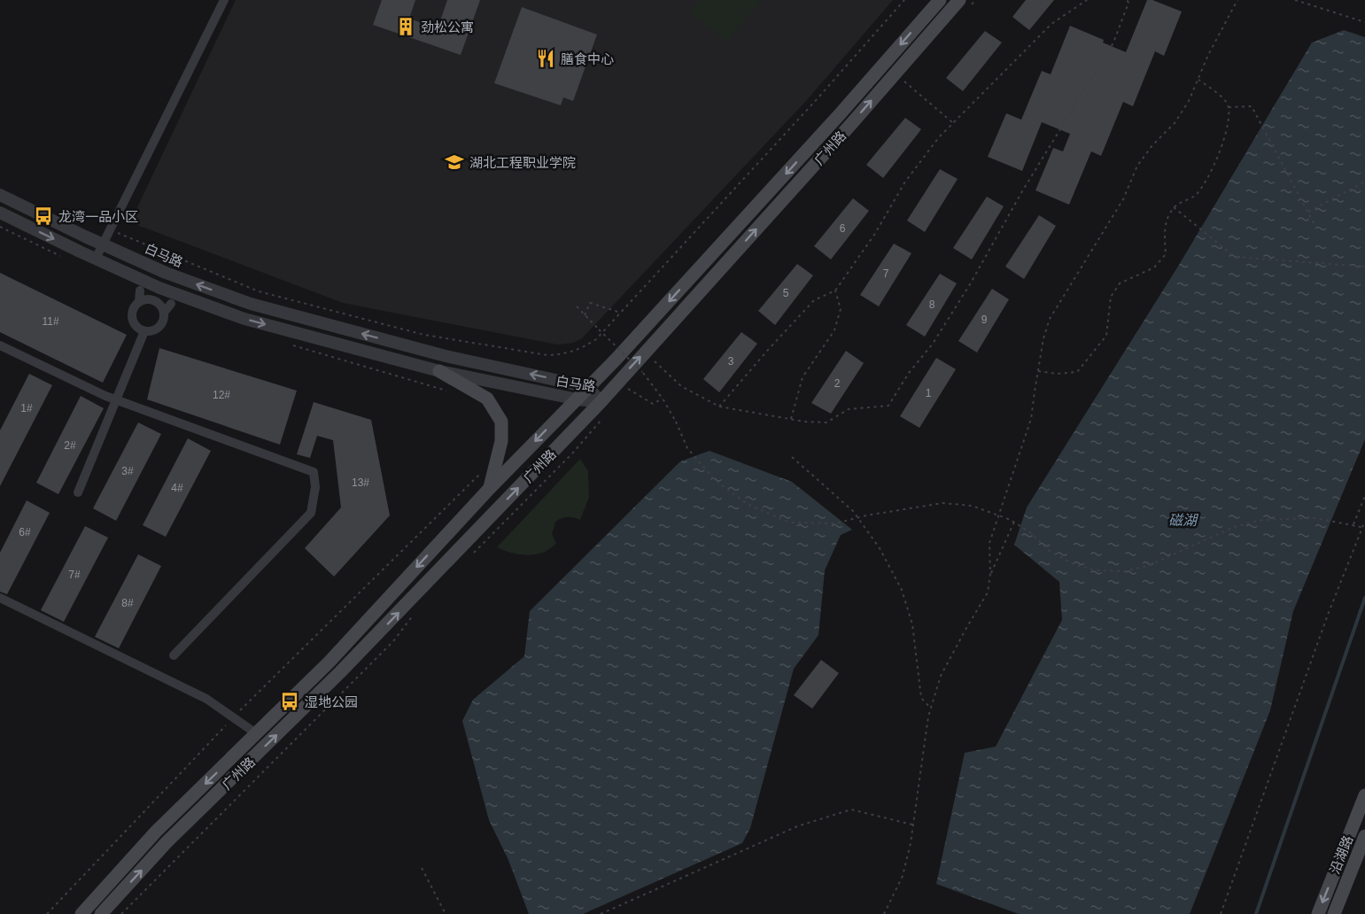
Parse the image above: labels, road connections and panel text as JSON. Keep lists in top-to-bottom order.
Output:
{
  "streets": {
    "main road": ["广州路", "沿湖路"],
    "street": ["白马路"]
  },
  "crossings": [
    ["广州路", "白马路"]
  ],
  "water": ["磁湖"],
  "places": {
    "building": ["劲松公寓"],
    "restaurant": ["膳食中心"],
    "school or university": ["湖北工程职业学院"],
    "bus stop": ["龙湾一品小区", "湿地公园"]
  },
  "house_numbers": [
    "6",
    "7",
    "5",
    "8",
    "9",
    "11#",
    "3",
    "2",
    "1",
    "12#",
    "1#",
    "2#",
    "3#",
    "13#",
    "4#",
    "6#",
    "7#",
    "8#"
  ]
}
